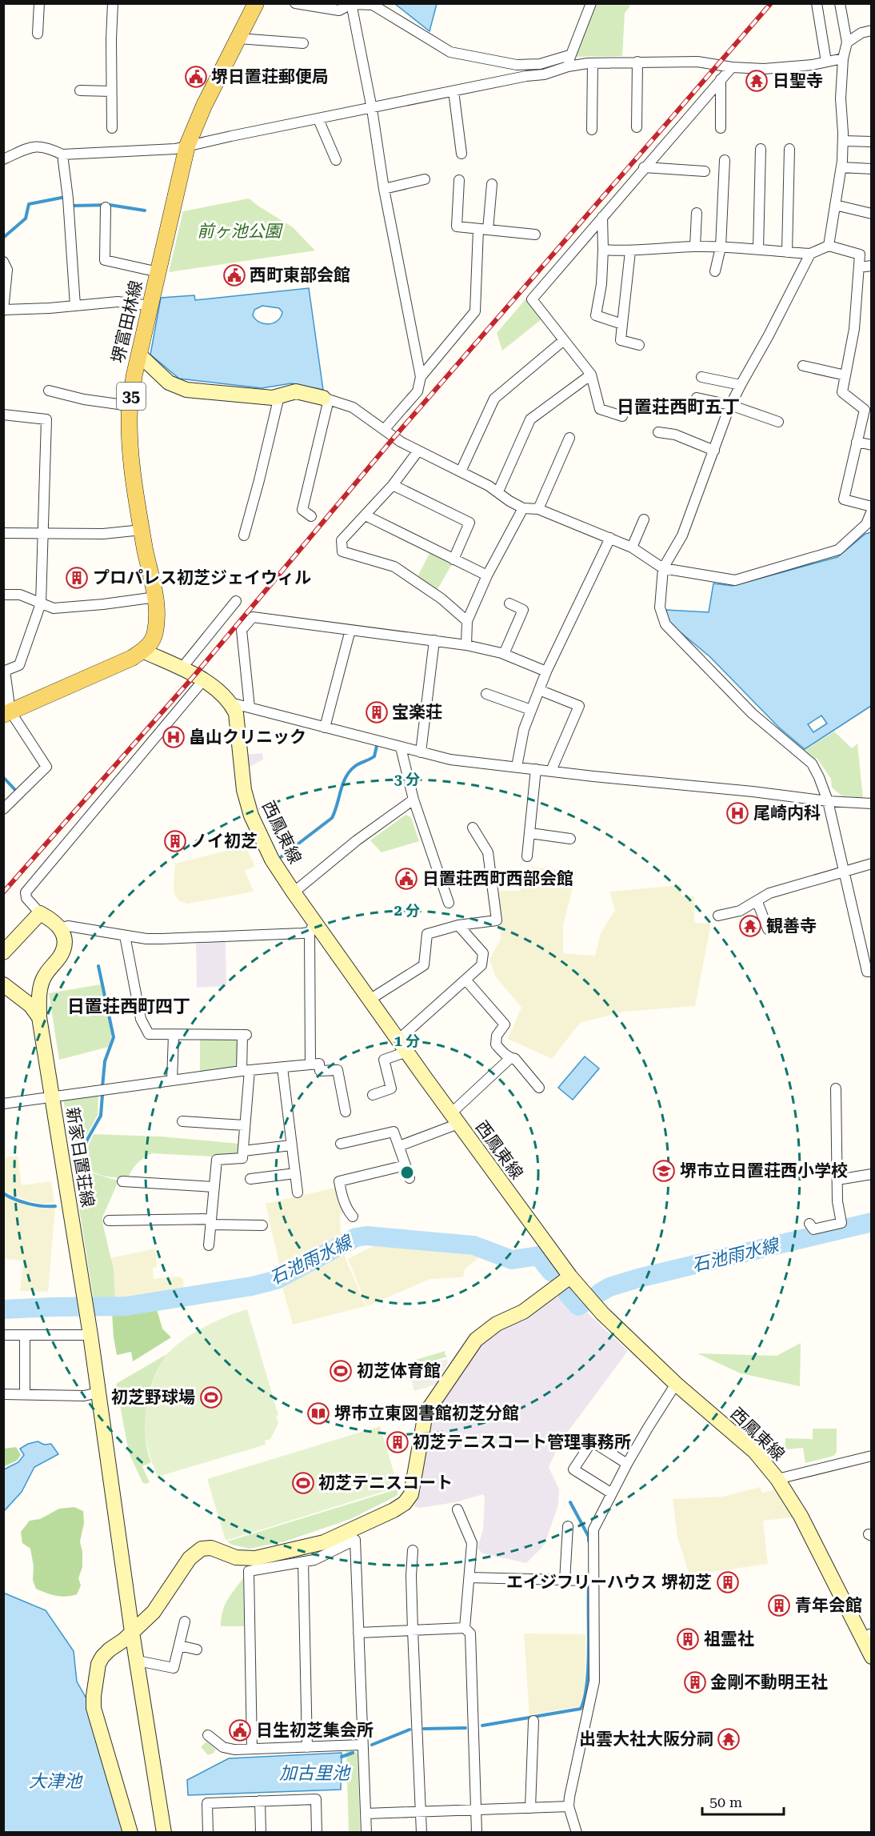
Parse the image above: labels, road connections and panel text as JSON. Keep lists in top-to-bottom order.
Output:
{
  "streets": {
    "main road": ["堺富田林線", "35"],
    "street": ["西鳳東線", "新家日置荘線"]
  },
  "districts": ["日置荘西町五丁", "日置荘西町四丁"],
  "water": ["石池雨水線", "加古里池", "大津池"],
  "parks": ["前ヶ池公園"],
  "places": {
    "public building": [
      "堺日置荘郵便局",
      "西町東部会館",
      "日置荘西町西部会館",
      "日生初芝集会所"
    ],
    "temple": ["日聖寺", "観善寺", "出雲大社大阪分祠"],
    "building": [
      "プロパレス初芝ジェイウィル",
      "宝楽荘",
      "ノイ初芝",
      "初芝テニスコート管理事務所",
      "エイジフリーハウス 堺初芝",
      "青年会館",
      "祖霊社",
      "金剛不動明王社"
    ],
    "hospital": ["畠山クリニック", "尾崎内科"],
    "school or university": ["堺市立日置荘西小学校"],
    "sports": ["初芝体育館", "初芝野球場", "初芝テニスコート"],
    "library": ["堺市立東図書館初芝分館"]
  },
  "scale_bar": "50 m",
  "rings": ["3 分", "2 分", "1 分"]
}
